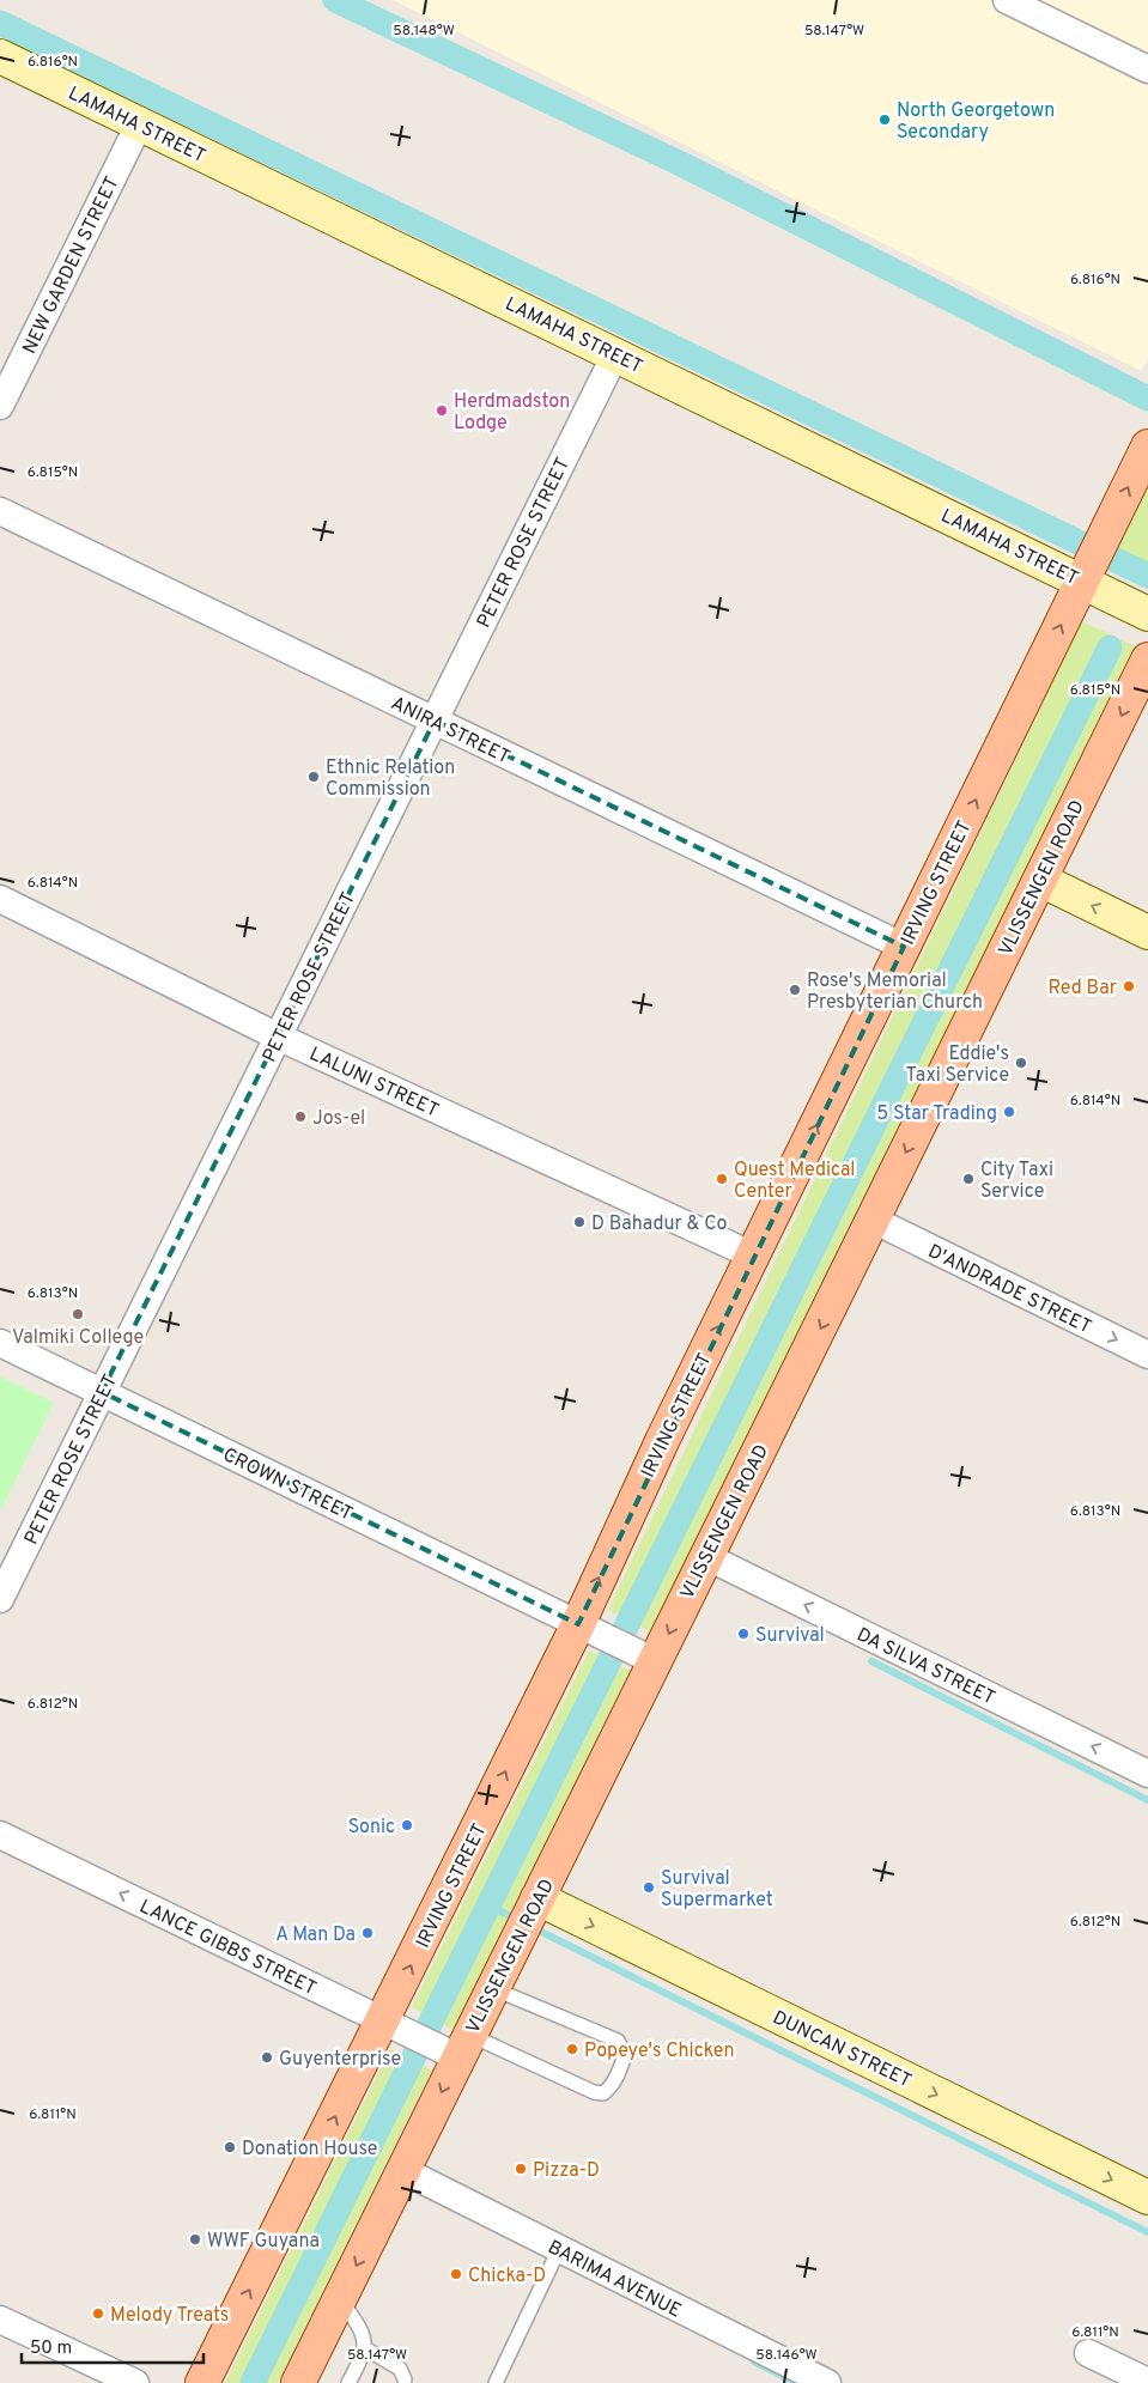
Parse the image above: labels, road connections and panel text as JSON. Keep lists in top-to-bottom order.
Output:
{
  "streets": {
    "main road": ["VLISSENGEN ROAD", "IRVING STREET"],
    "street": [
      "LAMAHA STREET",
      "NEW GARDEN STREET",
      "PETER ROSE STREET",
      "ANIRA STREET",
      "LALUNI STREET",
      "D'ANDRADE STREET",
      "CROWN STREET",
      "DA SILVA STREET",
      "LANCE GIBBS STREET",
      "DUNCAN STREET",
      "BARIMA AVENUE"
    ]
  },
  "crossings": [
    ["LAMAHA STREET", "NEW GARDEN STREET"],
    ["LAMAHA STREET", "PETER ROSE STREET"],
    ["LAMAHA STREET", "IRVING STREET"],
    ["PETER ROSE STREET", "ANIRA STREET"],
    ["PETER ROSE STREET", "LALUNI STREET"],
    ["PETER ROSE STREET", "CROWN STREET"],
    ["ANIRA STREET", "IRVING STREET"],
    ["VLISSENGEN ROAD", "D'ANDRADE STREET"],
    ["VLISSENGEN ROAD", "CROWN STREET"],
    ["VLISSENGEN ROAD", "DA SILVA STREET"],
    ["VLISSENGEN ROAD", "LANCE GIBBS STREET"],
    ["VLISSENGEN ROAD", "DUNCAN STREET"],
    ["VLISSENGEN ROAD", "BARIMA AVENUE"],
    ["IRVING STREET", "LALUNI STREET"],
    ["IRVING STREET", "CROWN STREET"],
    ["IRVING STREET", "LANCE GIBBS STREET"]
  ],
  "one_way": [
    "VLISSENGEN ROAD",
    "IRVING STREET",
    "D'ANDRADE STREET",
    "DA SILVA STREET",
    "LANCE GIBBS STREET",
    "DUNCAN STREET"
  ],
  "places": [
    "North Georgetown Secondary",
    "Herdmadston Lodge",
    "Ethnic Relation Commission",
    "Red Bar",
    "Rose's Memorial Presbyterian Church",
    "Eddie's Taxi Service",
    "5 Star Trading",
    "Jos-el",
    "Quest Medical Center",
    "City Taxi Service",
    "D Bahadur & Co",
    "Valmiki College",
    "Survival",
    "Sonic",
    "Survival Supermarket",
    "A Man Da",
    "Popeye's Chicken",
    "Guyenterprise",
    "Donation House",
    "Pizza-D",
    "WWF Guyana",
    "Chicka-D",
    "Melody Treats"
  ],
  "scale_bar": "50 m",
  "coordinates": [
    "58.148°W",
    "58.147°W",
    "6.816°N",
    "6.815°N",
    "6.814°N",
    "6.813°N",
    "6.812°N",
    "6.811°N",
    "58.146°W"
  ]
}
